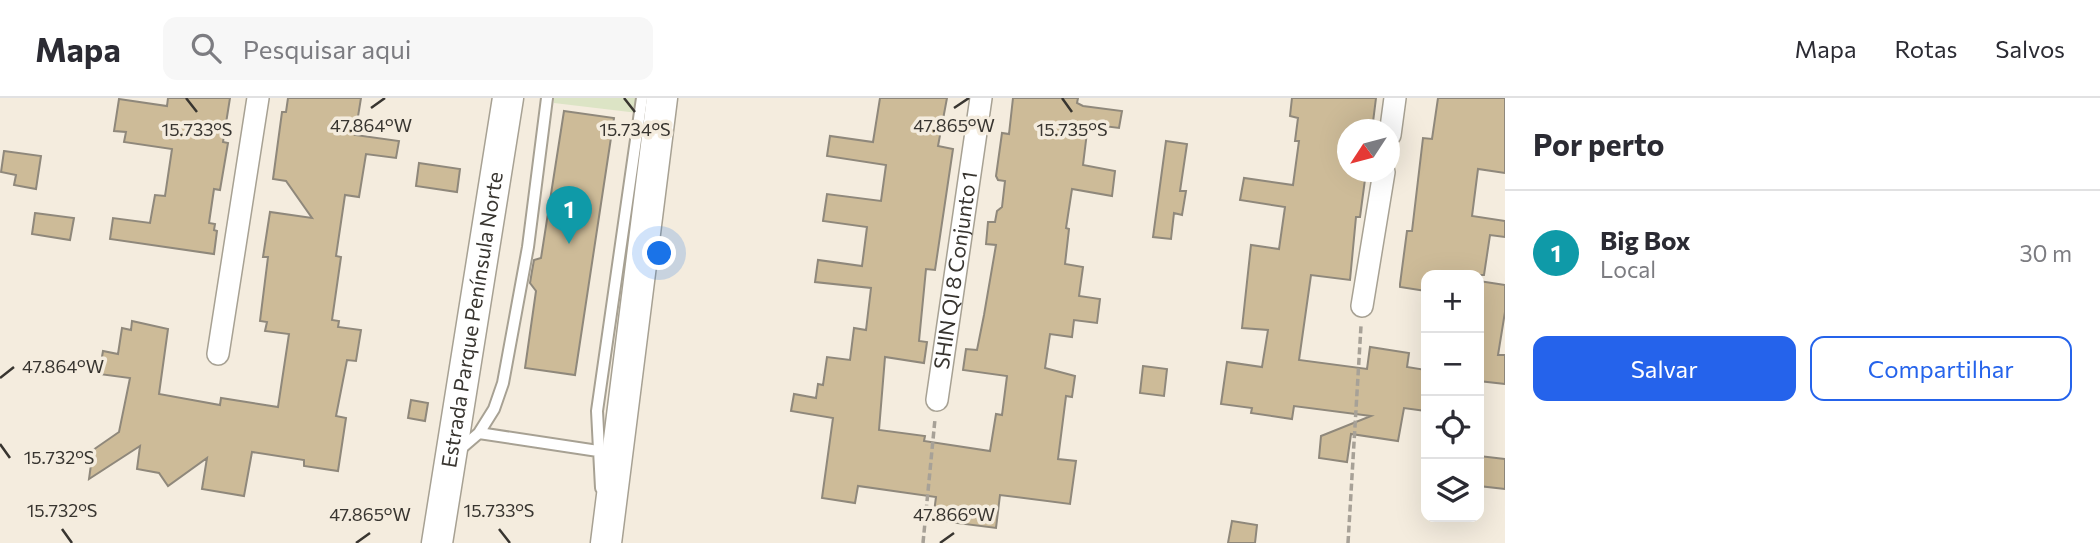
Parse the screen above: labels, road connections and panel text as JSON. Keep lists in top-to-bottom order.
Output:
{
  "streets": {
    "main road": ["Estrada Parque Península Norte"],
    "street": ["SHIN QI 8 Conjunto 1"]
  },
  "north": "bottom left",
  "page": {
    "header": "Mapa",
    "search": "Pesquisar aqui",
    "nav": ["Mapa", "Rotas", "Salvos"],
    "heading": "Por perto",
    "pins": "1",
    "list": [
      {
        "mark": "1",
        "name": "Big Box",
        "note": "Local",
        "value": "30 m"
      }
    ],
    "map_buttons": ["+", "−"],
    "buttons": ["Salvar", "Compartilhar"]
  },
  "coordinates": [
    "47.864°W",
    "47.865°W",
    "15.733°S",
    "15.734°S",
    "15.735°S",
    "15.732°S",
    "47.866°W"
  ]
}
